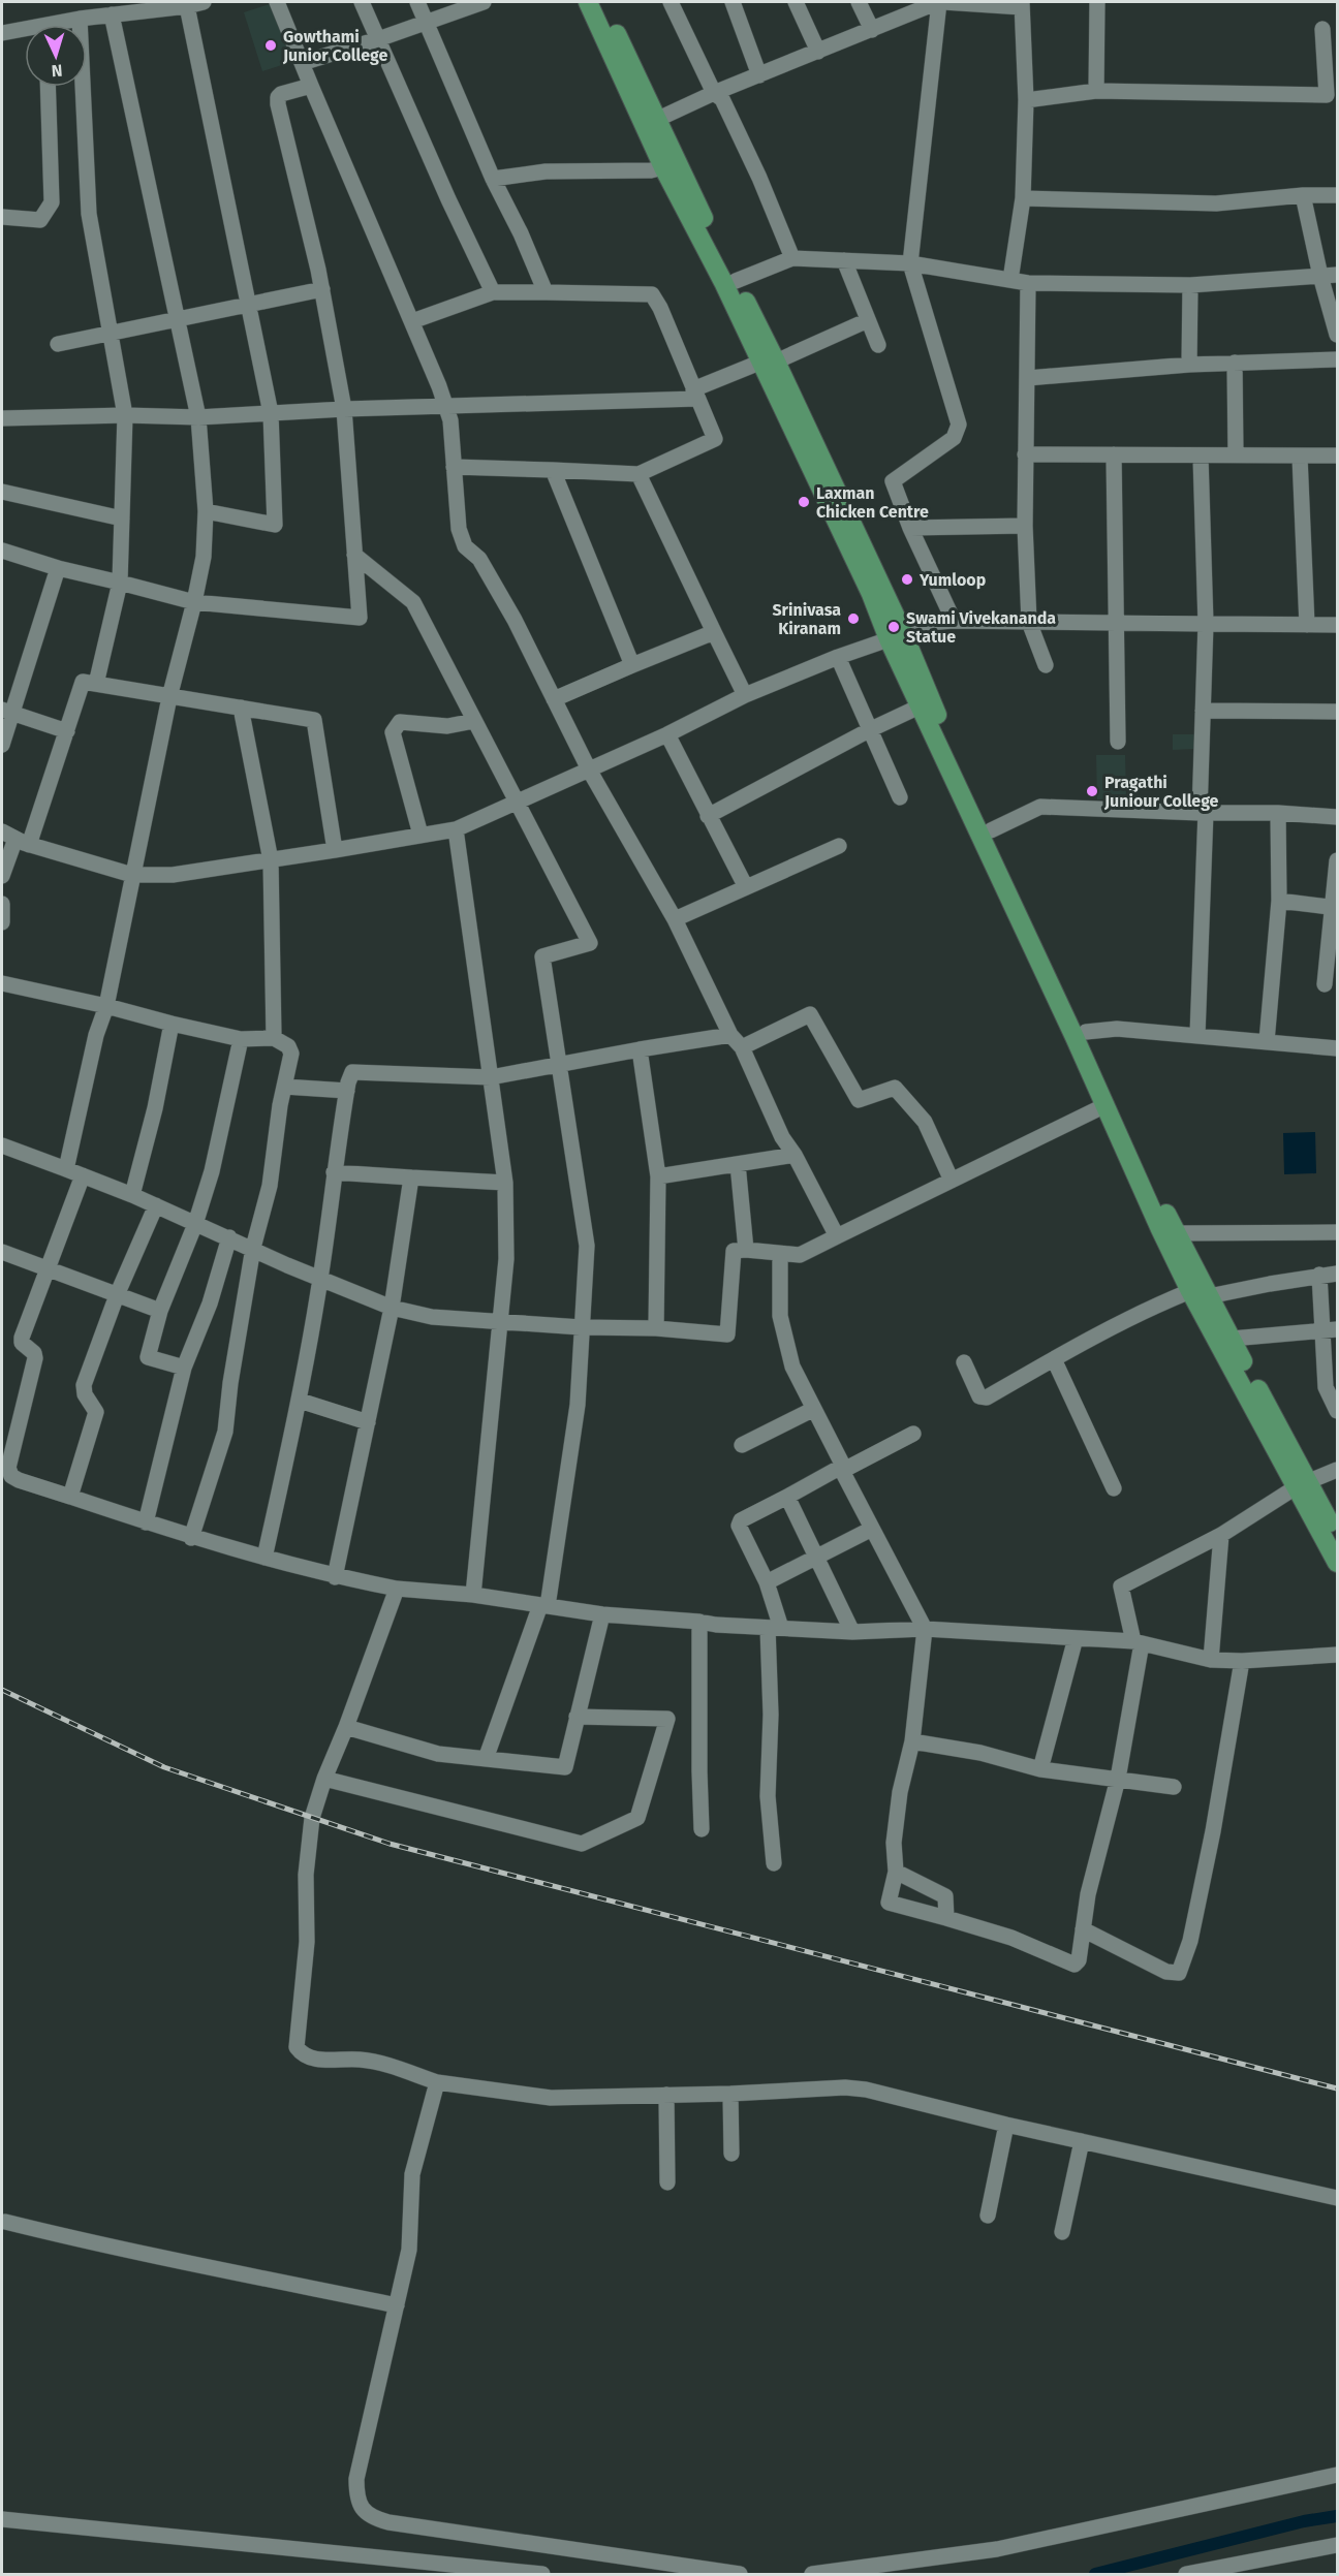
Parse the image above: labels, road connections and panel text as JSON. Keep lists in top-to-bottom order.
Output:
{
  "places": [
    "Gowthami Junior College",
    "Laxman Chicken Centre",
    "Yumloop",
    "Srinivasa Kiranam",
    "Swami Vivekananda Statue",
    "Pragathi Juniour College"
  ],
  "north": "bottom"
}
